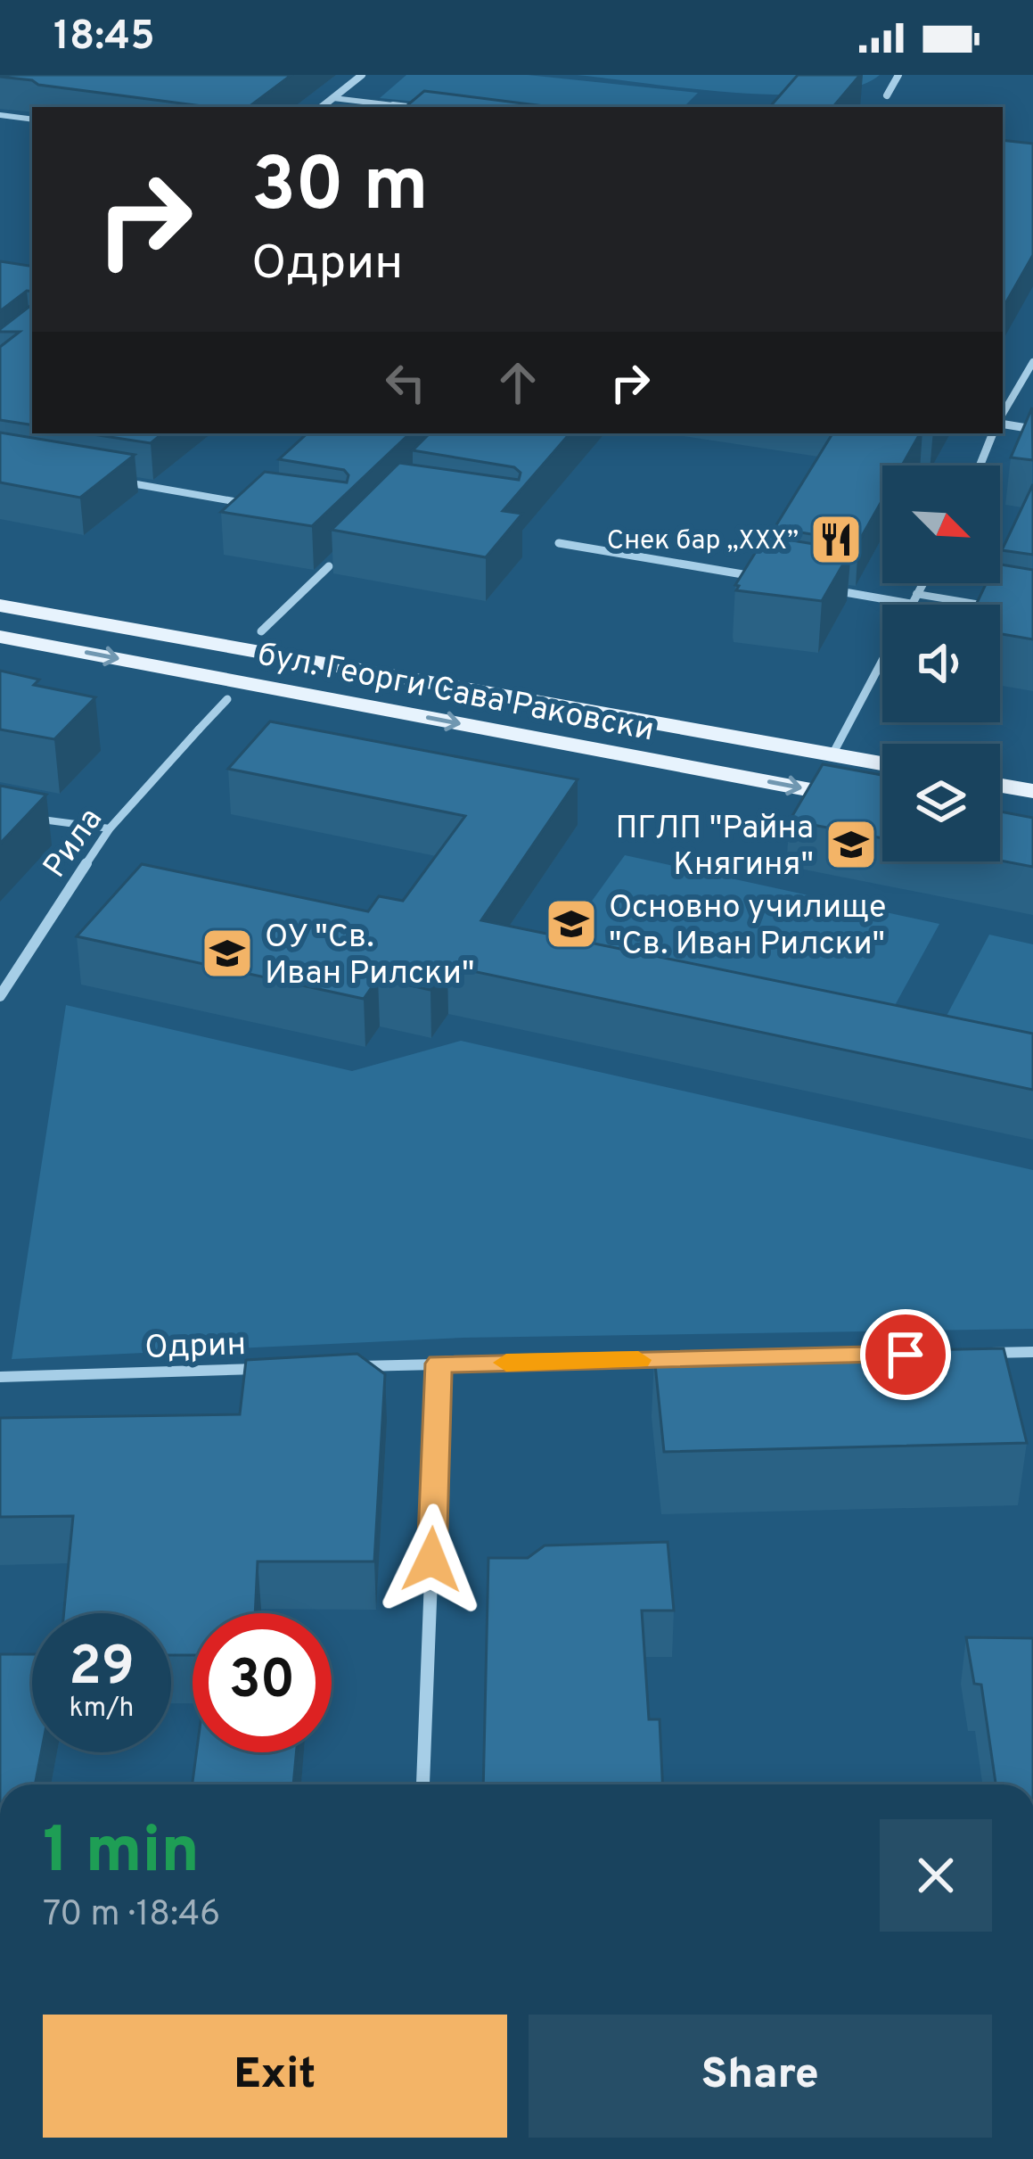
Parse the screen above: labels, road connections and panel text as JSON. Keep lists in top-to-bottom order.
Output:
{
  "streets": {
    "main road": ["бул. Георги Сава Раковски"],
    "street": ["Рила", "Одрин"]
  },
  "places": {
    "restaurant": ["Снек бар „ХХХ”"],
    "school or university": ["ПГЛП \"Райна Княгиня\"", "Основно училище \"Св. Иван Рилски\"", "ОУ \"Св. Иван Рилски\""]
  },
  "north": "bottom right",
  "page": {
    "status": "18:45",
    "turn": ["30 m", "Одрин"],
    "speed": "29 km/h",
    "limit": "30",
    "heading": ["1 min", "70 m · 18:46"],
    "buttons": ["Exit", "Share"]
  }
}
